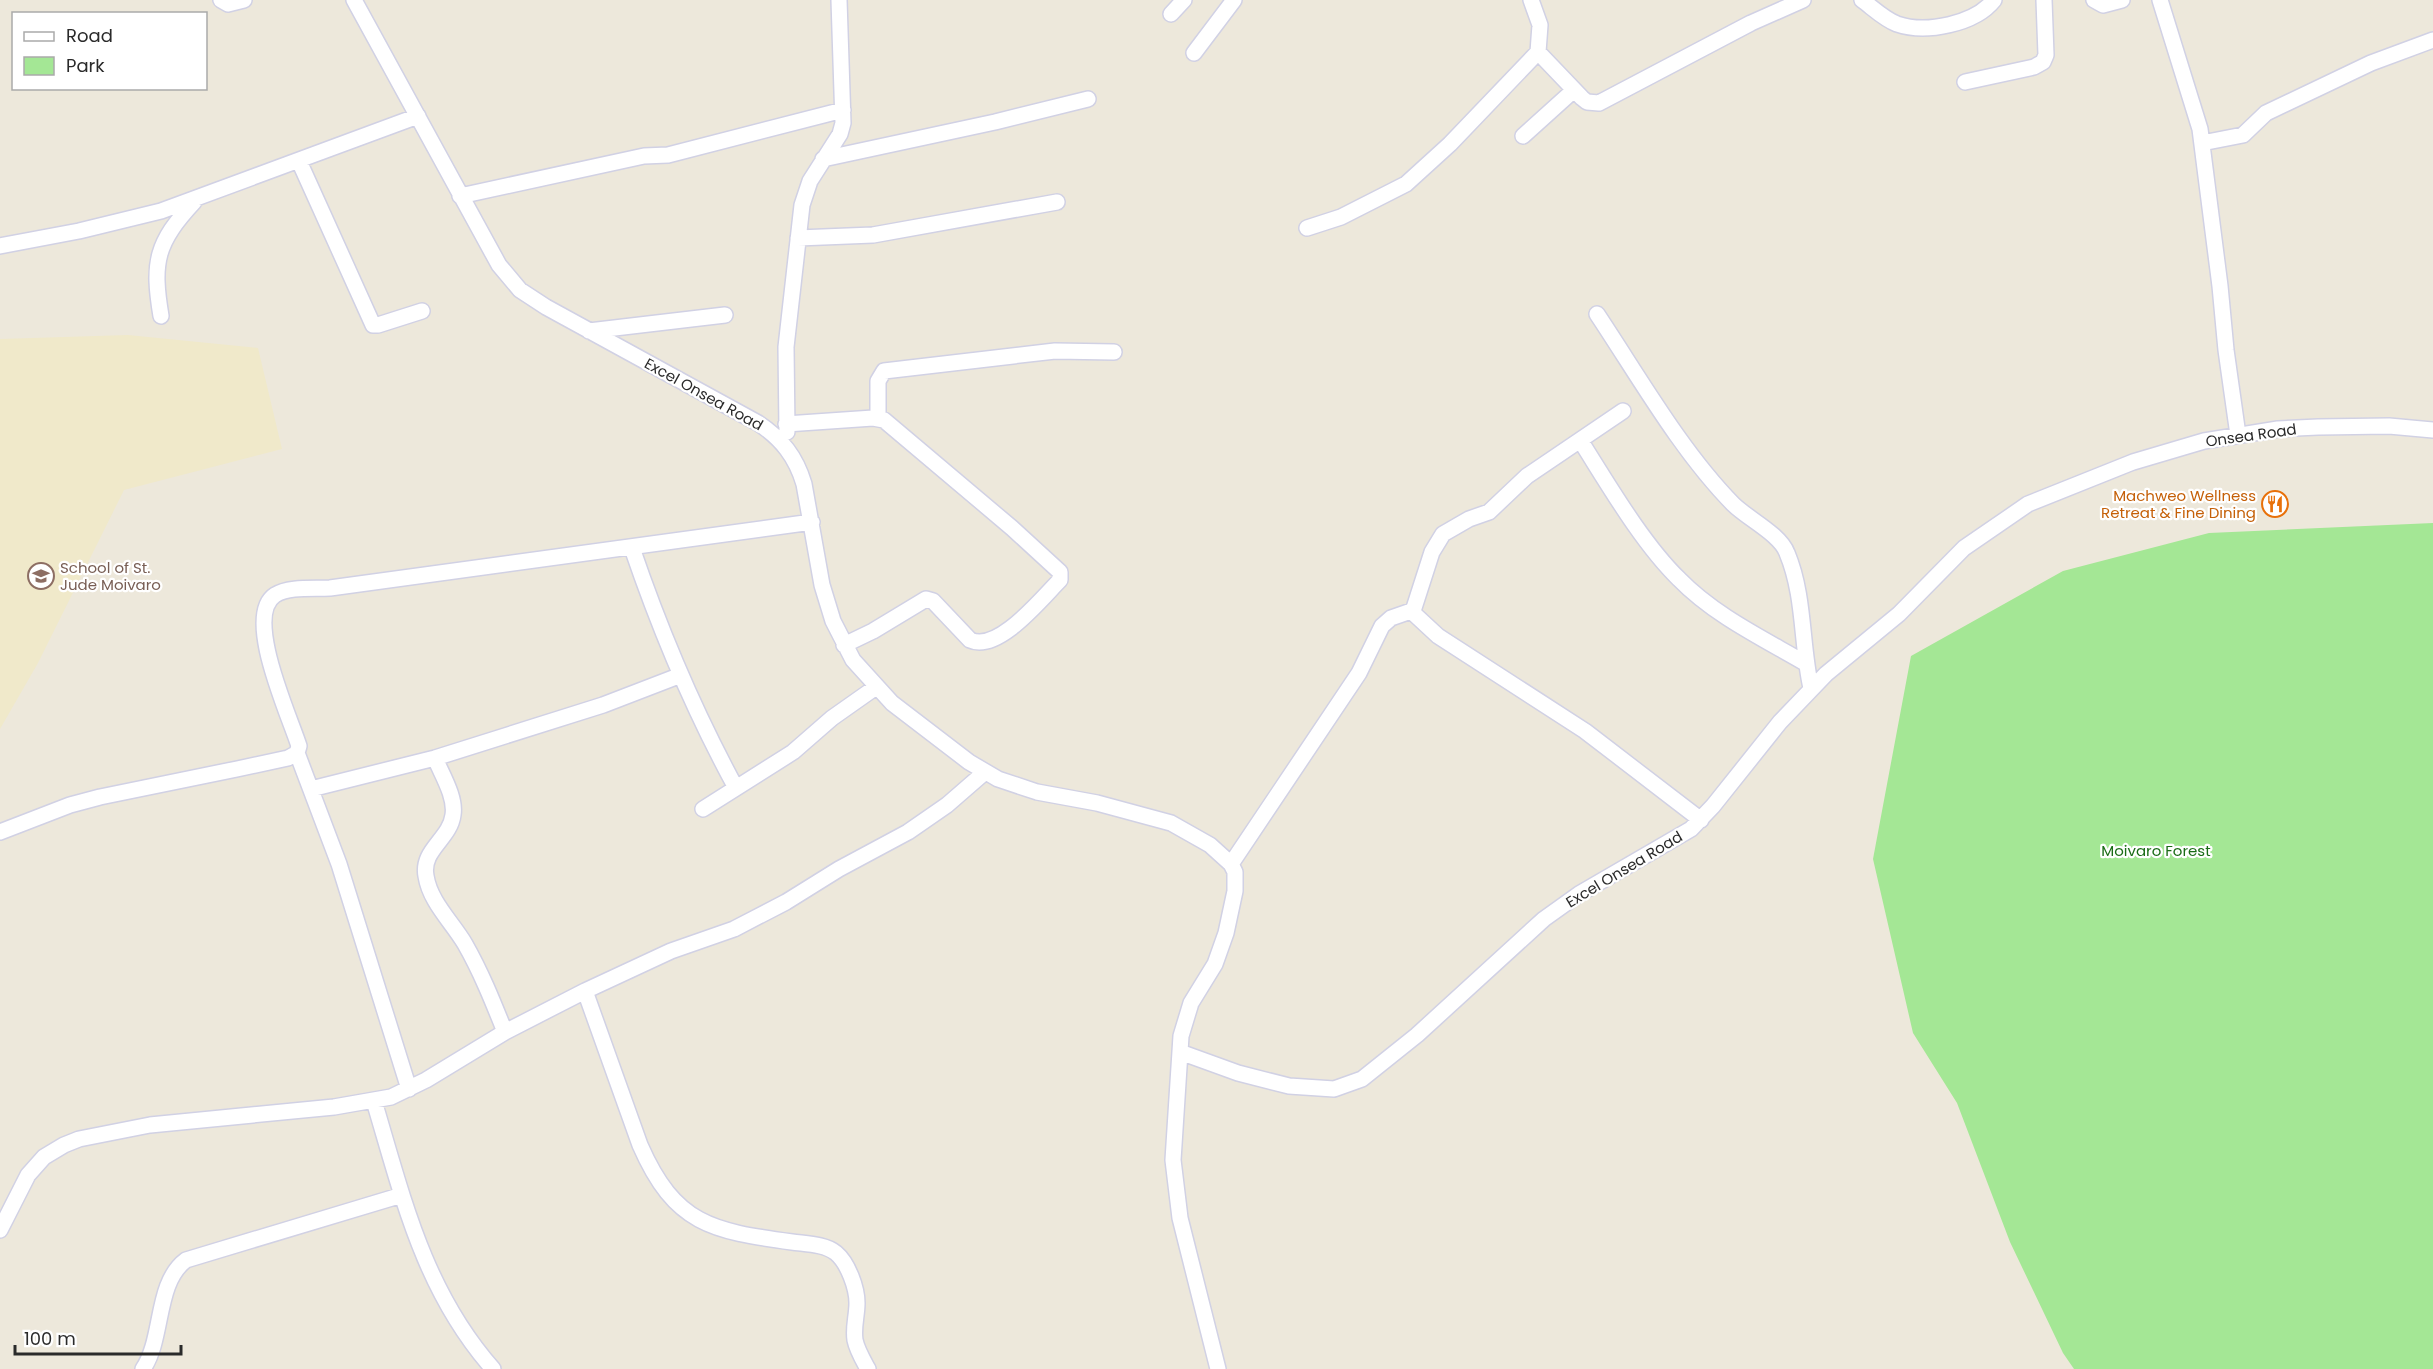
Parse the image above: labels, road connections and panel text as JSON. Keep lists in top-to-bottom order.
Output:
{
  "streets": {
    "street": ["Excel Onsea Road", "Onsea Road"]
  },
  "crossings": [
    ["Excel Onsea Road", "Onsea Road"]
  ],
  "parks": ["Moivaro Forest"],
  "places": {
    "restaurant": ["Machweo Wellness Retreat & Fine Dining"],
    "school or university": ["School of St. Jude Moivaro"]
  },
  "legend": ["Road", "Park"],
  "scale_bar": "100 m"
}
